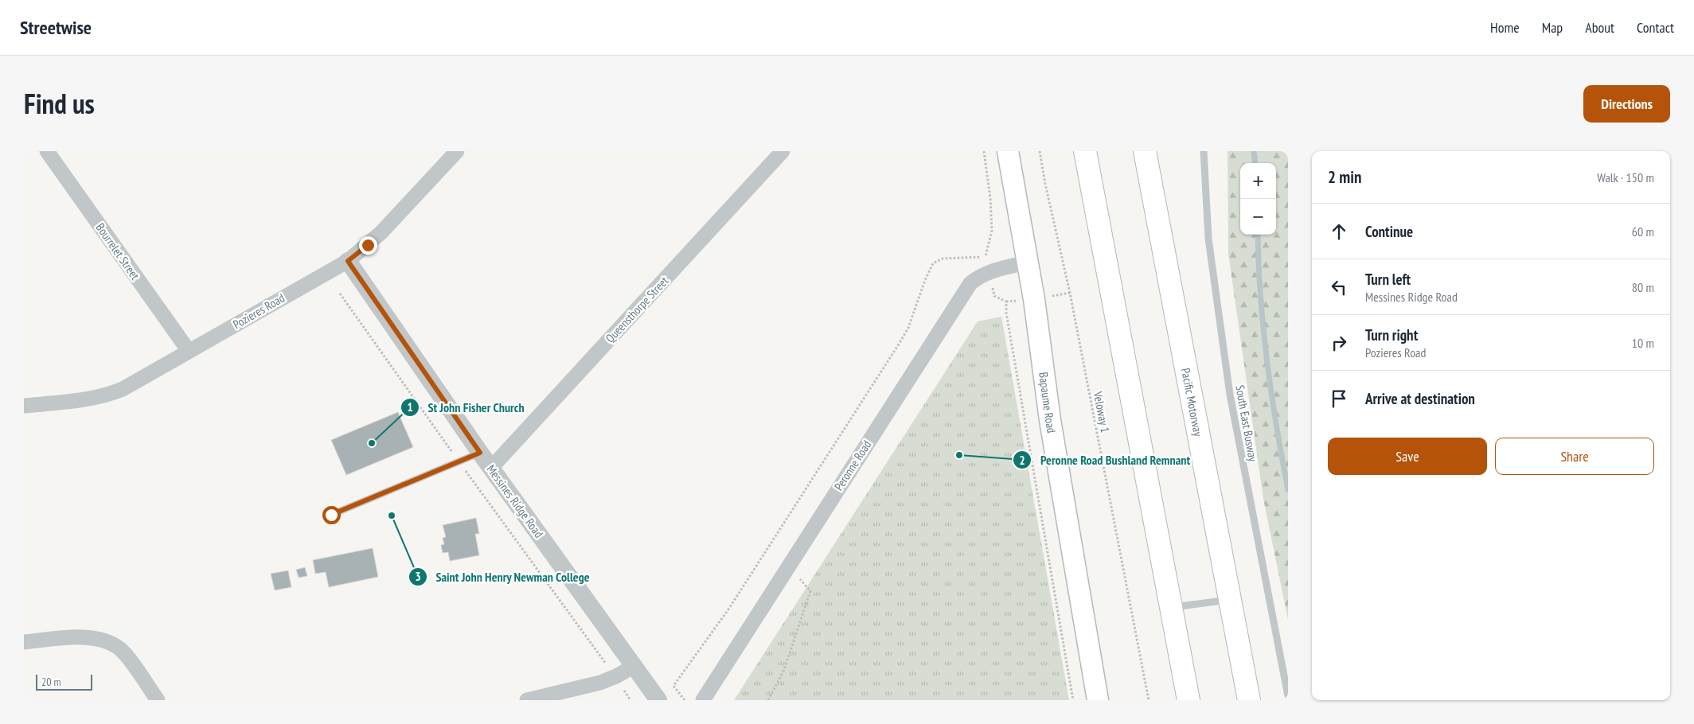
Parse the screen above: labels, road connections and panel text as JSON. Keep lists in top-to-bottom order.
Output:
{
  "streets": {
    "highway": ["Pacific Motorway"],
    "main road": ["Bapaume Road"],
    "street": [
      "Bourrelet Street",
      "Queensthorpe Street",
      "Pozieres Road",
      "Peronne Road",
      "Messines Ridge Road"
    ],
    "lane": ["South East Busway"],
    "path": ["Veloway 1"]
  },
  "crossings": [
    ["Bourrelet Street", "Pozieres Road"],
    ["Queensthorpe Street", "Messines Ridge Road"],
    ["Pozieres Road", "Messines Ridge Road"],
    ["Bapaume Road", "Peronne Road"]
  ],
  "places": ["St John Fisher Church", "Peronne Road Bushland Remnant", "Saint John Henry Newman College"],
  "scale_bar": "20 m",
  "page": {
    "header": "Streetwise",
    "nav": [
      "Home",
      "Map",
      "About",
      "Contact"
    ],
    "title": "Find us",
    "buttons": [
      "Directions",
      ["Save", "Share"]
    ],
    "heading": ["2 min", "Walk · 150 m"],
    "map_buttons": ["+", "−"],
    "list": [
      ["Continue", "60 m"],
      ["Turn left", "Messines Ridge Road", "80 m"],
      ["Turn right", "Pozieres Road", "10 m"],
      "Arrive at destination"
    ],
    "scale": "20 m"
  }
}
